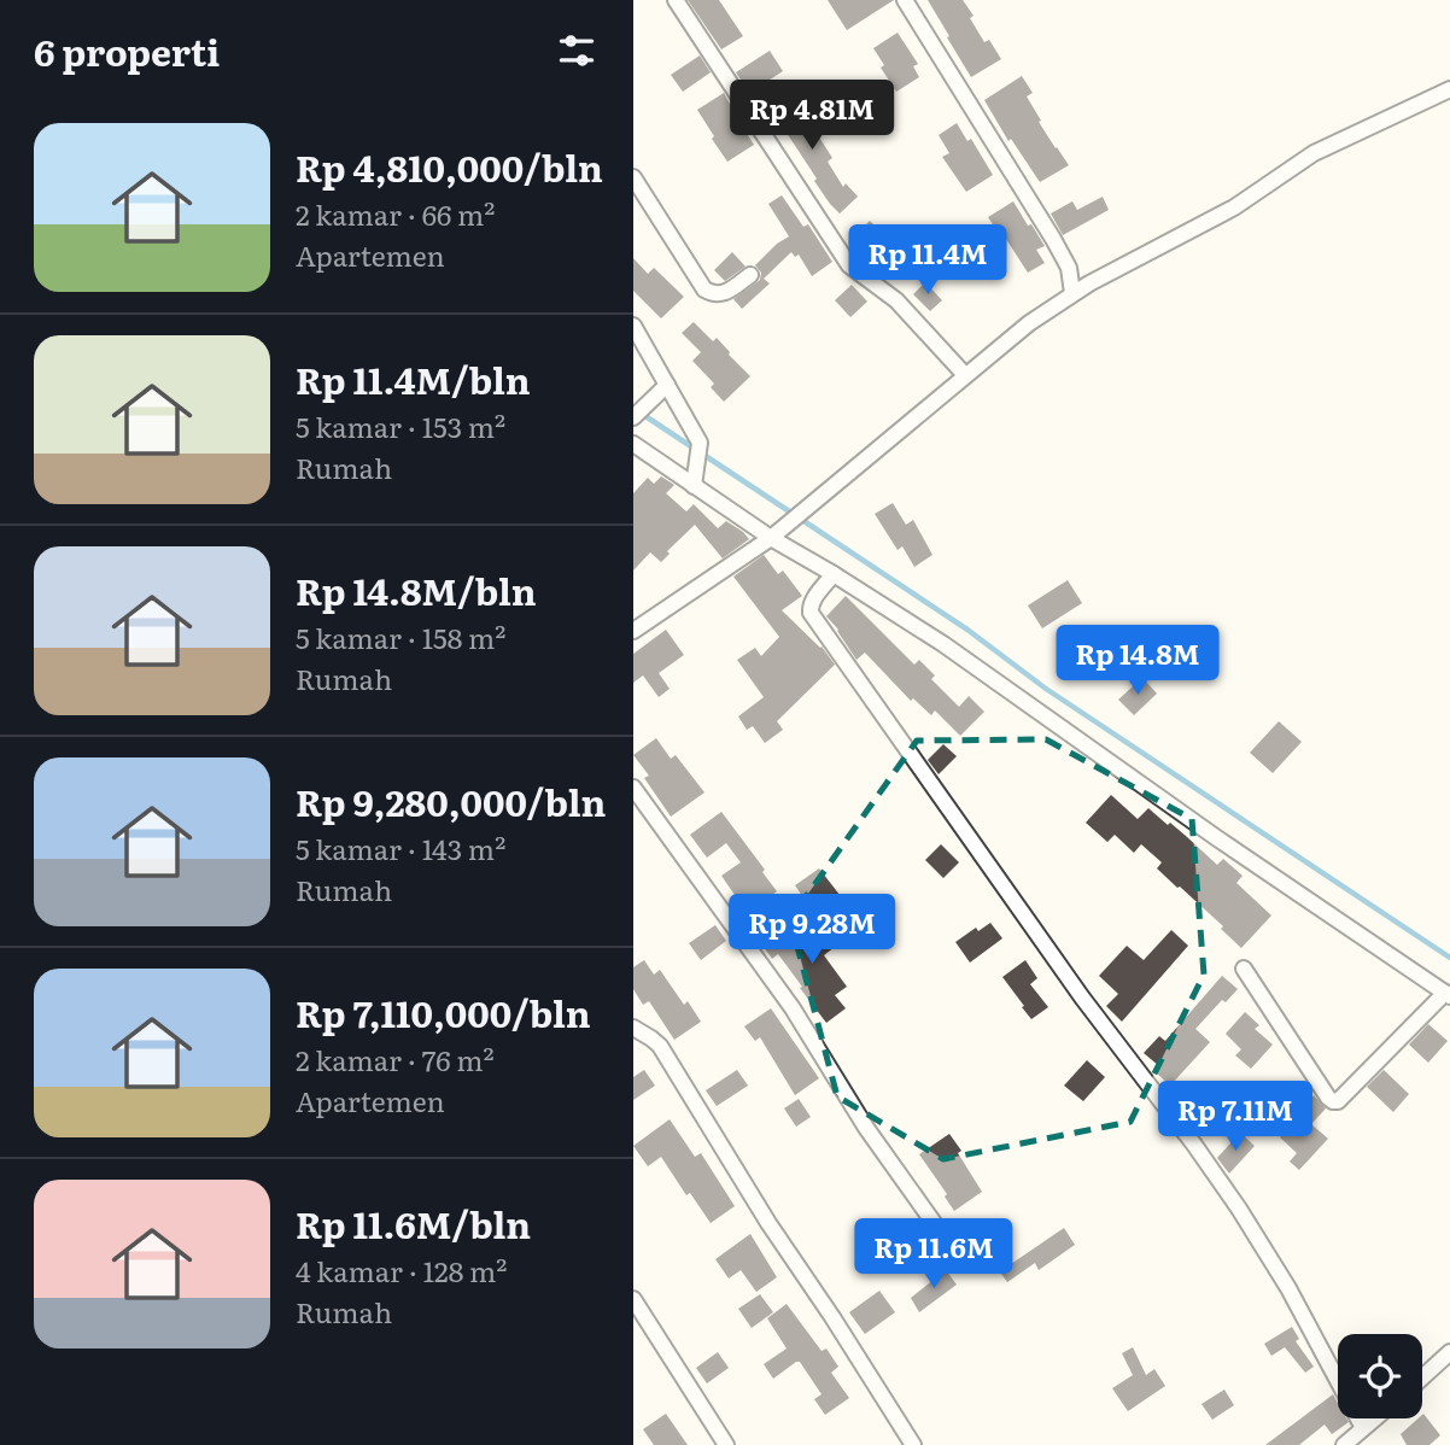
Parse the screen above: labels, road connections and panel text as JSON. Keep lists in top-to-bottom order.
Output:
{
  "page": {
    "heading": "6 properti",
    "price": [
      "Rp 4.81M",
      "Rp 11.4M",
      "Rp 14.8M",
      "Rp 9.28M",
      "Rp 7.11M",
      "Rp 11.6M"
    ],
    "list": [
      {
        "name": "Rp 4,810,000/bln",
        "note": "2 kamar · 66 m² · Apartemen"
      },
      {
        "name": "Rp 11.4M/bln",
        "note": "5 kamar · 153 m² · Rumah"
      },
      {
        "name": "Rp 14.8M/bln",
        "note": "5 kamar · 158 m² · Rumah"
      },
      {
        "name": "Rp 9,280,000/bln",
        "note": "5 kamar · 143 m² · Rumah"
      },
      {
        "name": "Rp 7,110,000/bln",
        "note": "2 kamar · 76 m² · Apartemen"
      },
      {
        "name": "Rp 11.6M/bln",
        "note": "4 kamar · 128 m² · Rumah"
      }
    ]
  }
}
